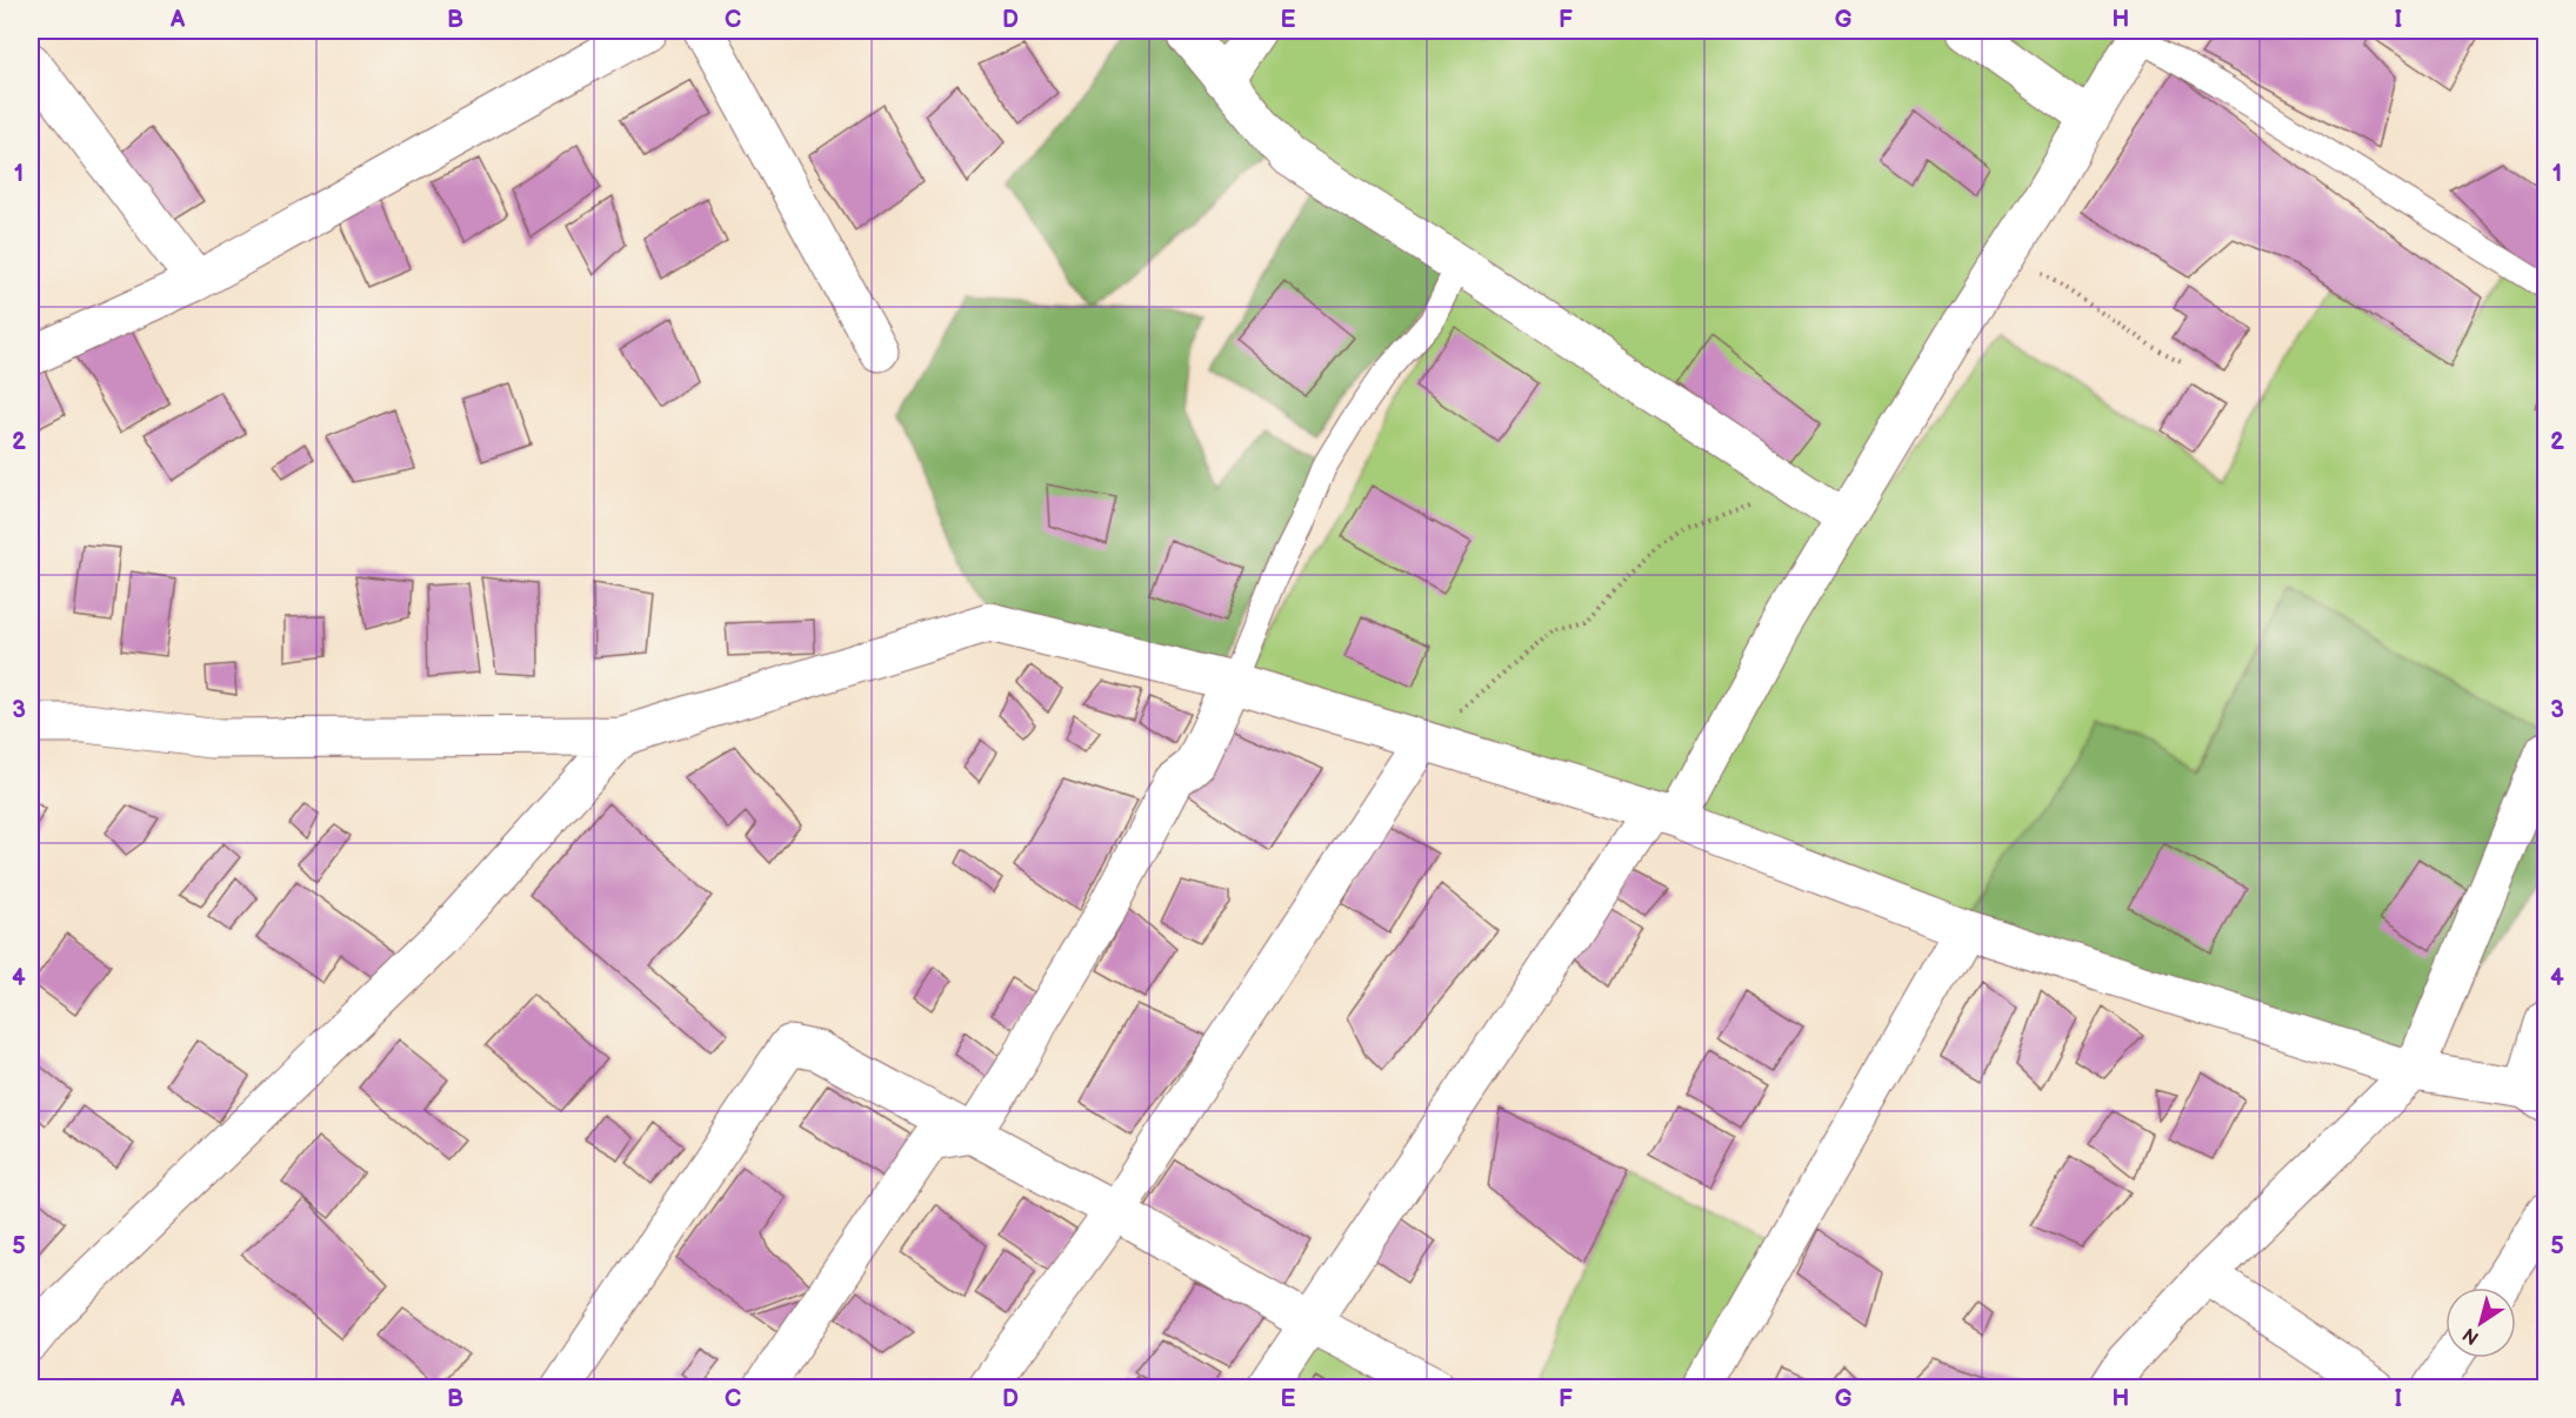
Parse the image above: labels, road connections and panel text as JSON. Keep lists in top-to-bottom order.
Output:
{
  "north": "bottom left",
  "grid": {
    "columns": [
      "A",
      "B",
      "C",
      "D",
      "E",
      "F",
      "G",
      "H",
      "I"
    ],
    "rows": [
      "1",
      "2",
      "3",
      "4",
      "5"
    ]
  }
}
